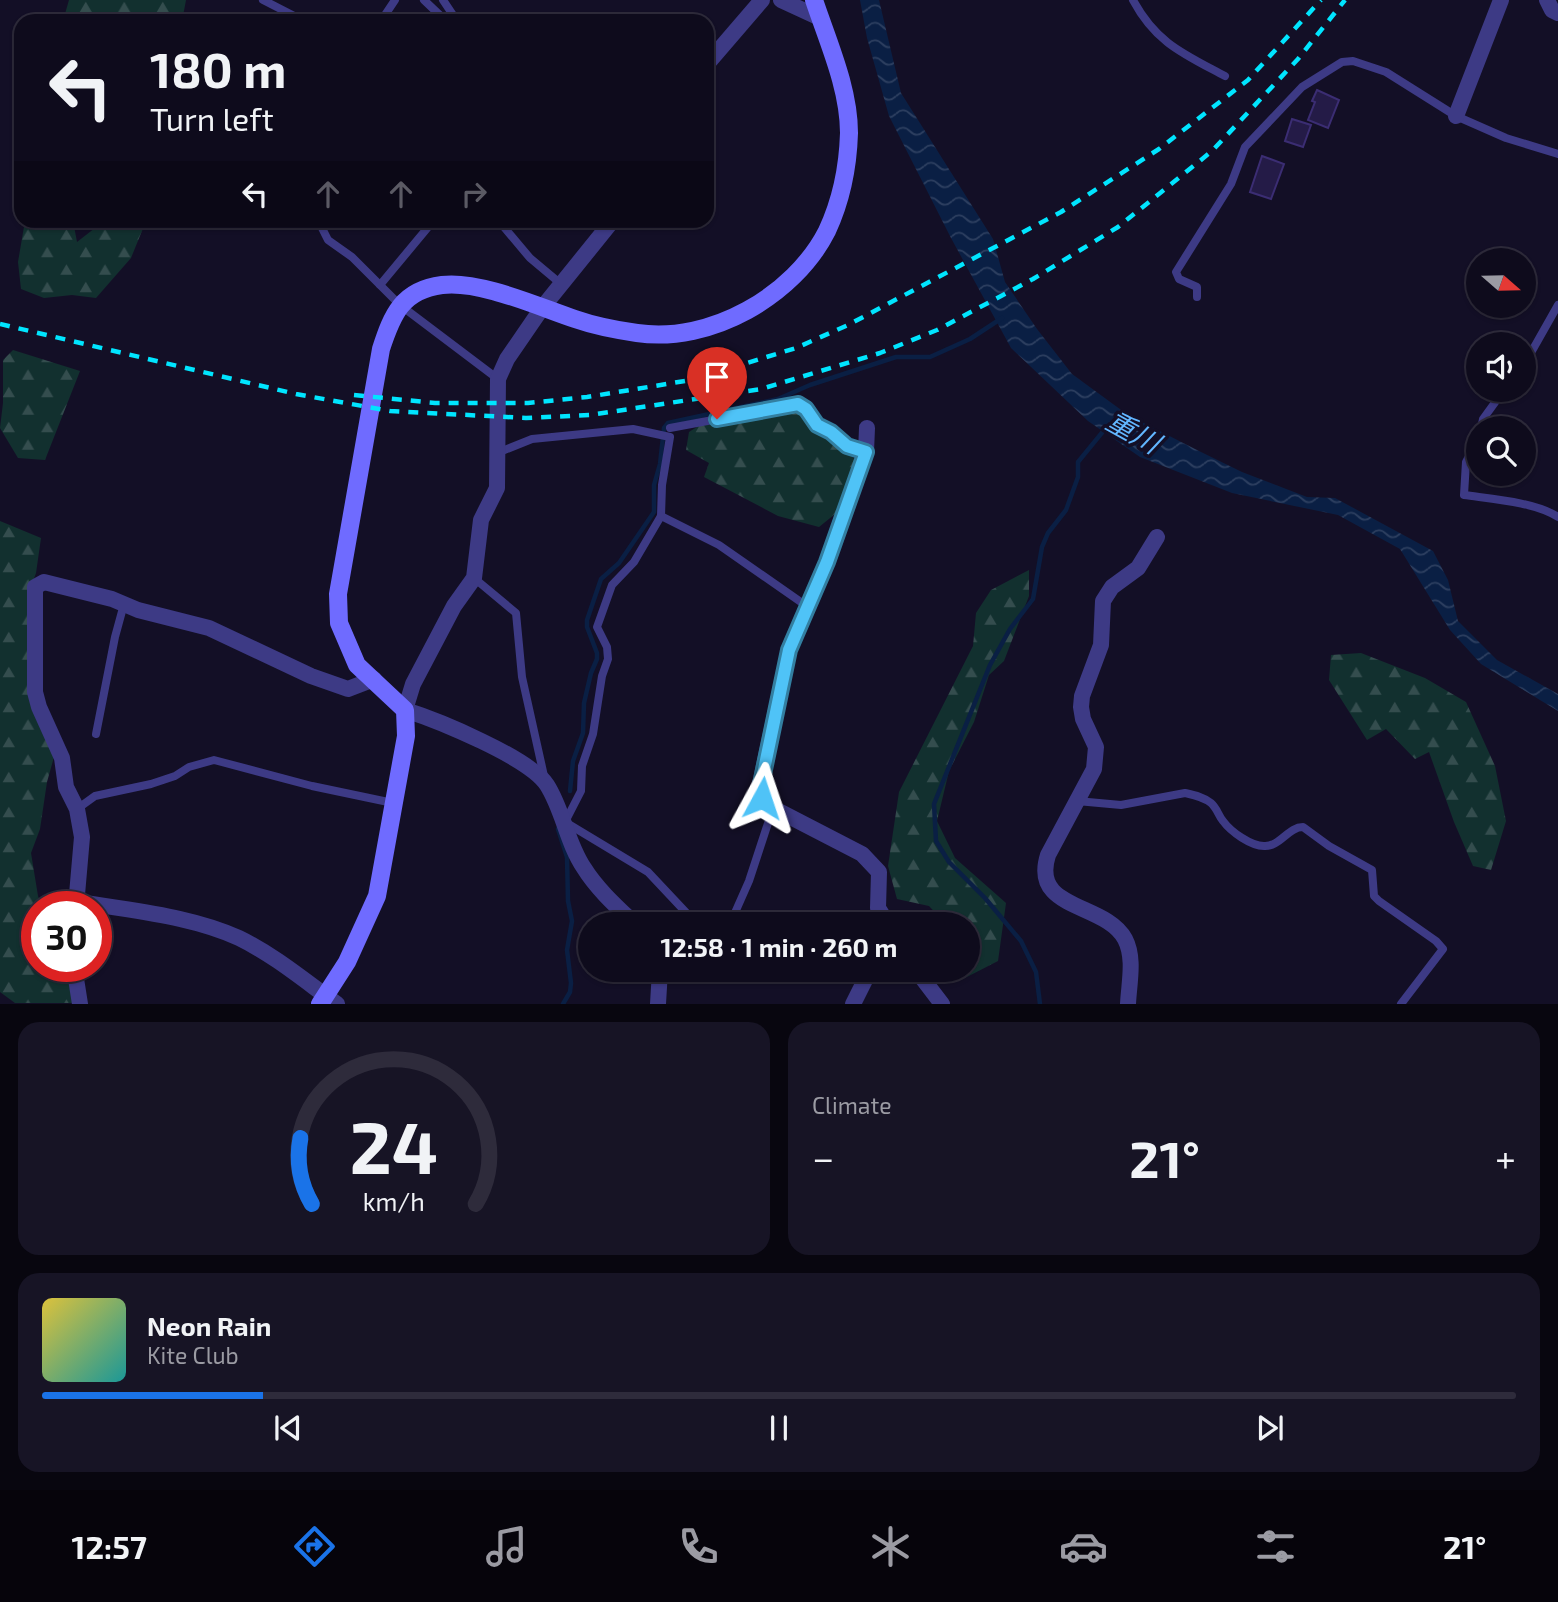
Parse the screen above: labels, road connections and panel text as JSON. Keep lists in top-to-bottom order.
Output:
{
  "water": ["重川"],
  "north": "right",
  "page": {
    "turn": ["180 m", "Turn left"],
    "limit": "30",
    "trip": "12:58 · 1 min · 260 m",
    "tile": "Climate",
    "heat": ["−", "21°", "+"],
    "song": ["Neon Rain", "Kite Club"],
    "tabs": ["12:57", "21°"],
    "gauge": ["24", "km/h"]
  }
}
